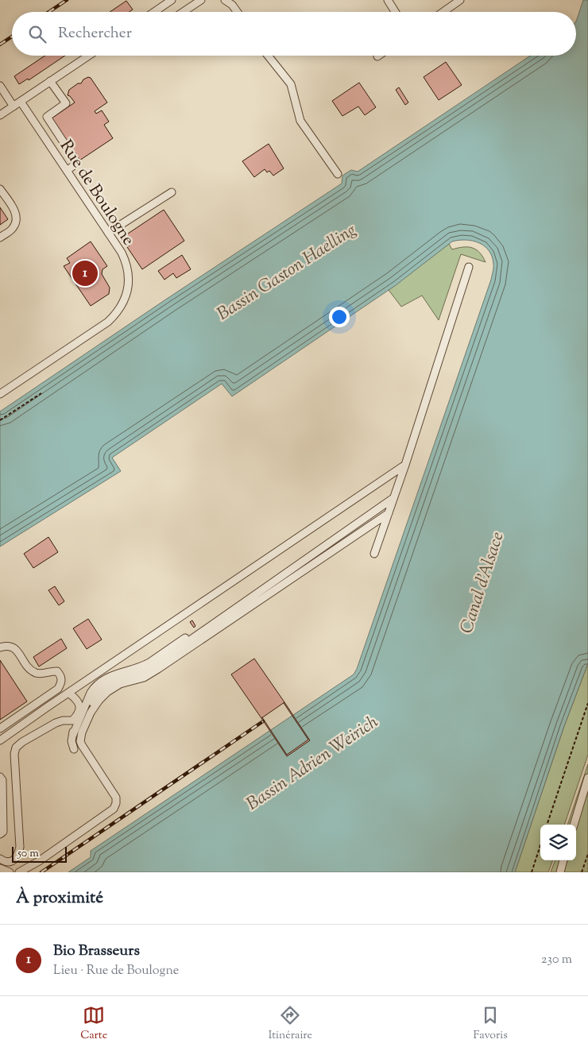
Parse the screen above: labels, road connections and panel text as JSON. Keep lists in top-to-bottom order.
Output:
{
  "streets": {
    "street": ["Rue de Boulogne"]
  },
  "water": ["Bassin Gaston Haelling", "Canal d'Alsace", "Bassin Adrien Weirich"],
  "scale_bar": "50 m",
  "page": {
    "search": "Rechercher",
    "pins": "1",
    "scale": "50 m",
    "heading": "À proximité",
    "list": [
      {
        "mark": "1",
        "name": "Bio Brasseurs",
        "note": "Lieu · Rue de Boulogne",
        "value": "230 m"
      }
    ],
    "nav": ["Carte", "Itinéraire", "Favoris"]
  }
}
